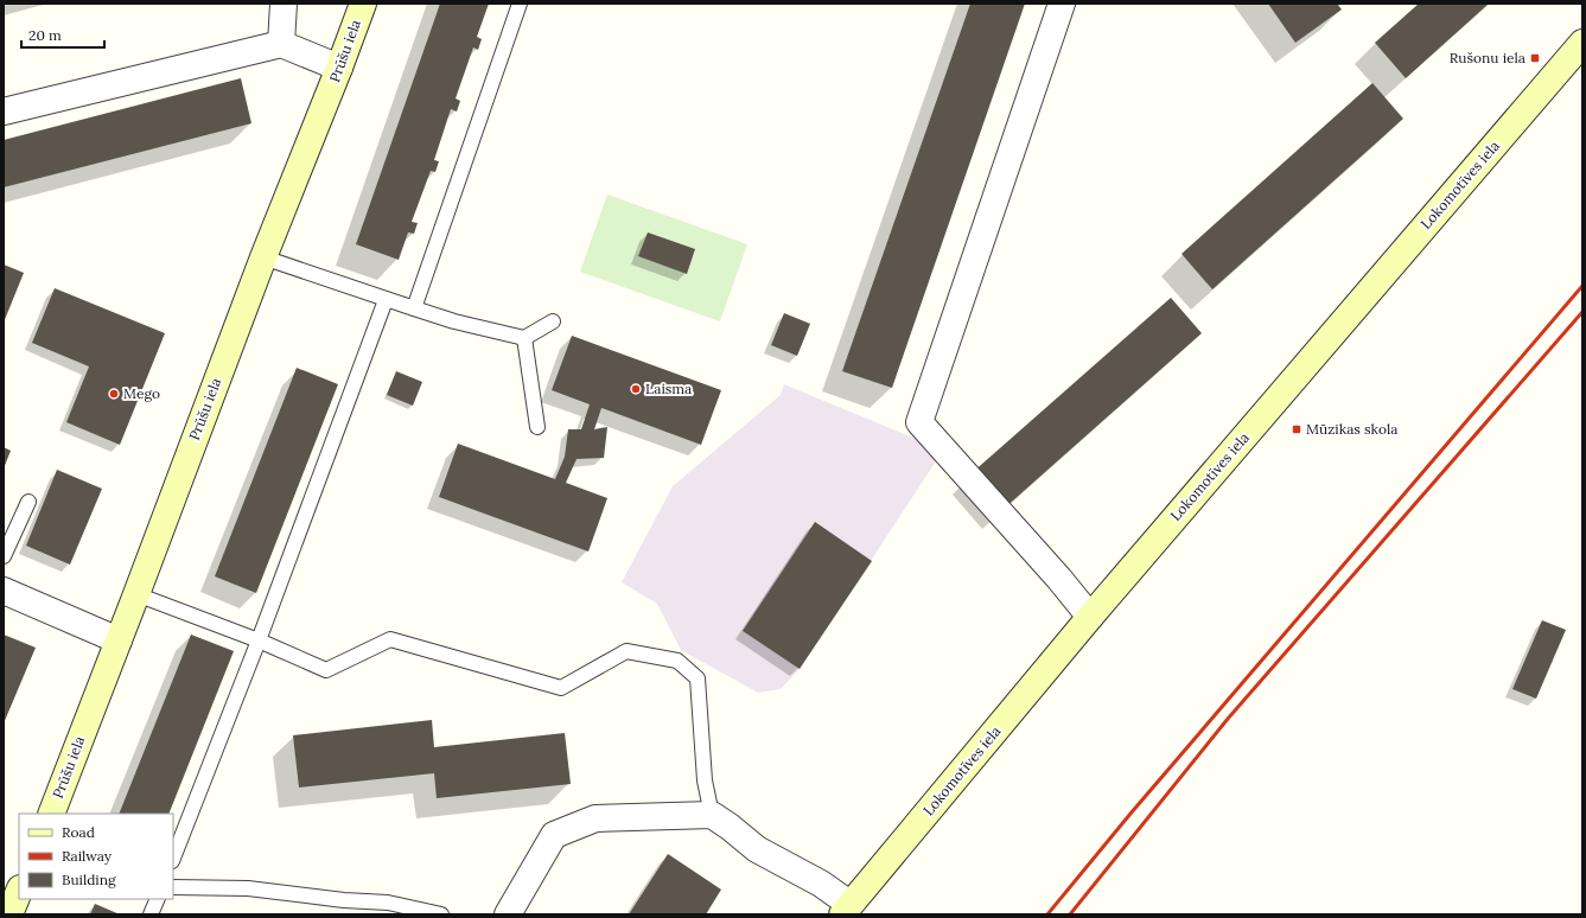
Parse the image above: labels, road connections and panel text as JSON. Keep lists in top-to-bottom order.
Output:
{
  "streets": {
    "street": ["Prūšu iela", "Lokomotīves iela"]
  },
  "places": {
    "transit": ["Rušonu iela", "Mūzikas skola"],
    "other": ["Laisma", "Mego"]
  },
  "legend": ["Road", "Railway", "Building"],
  "scale_bar": "20 m"
}
